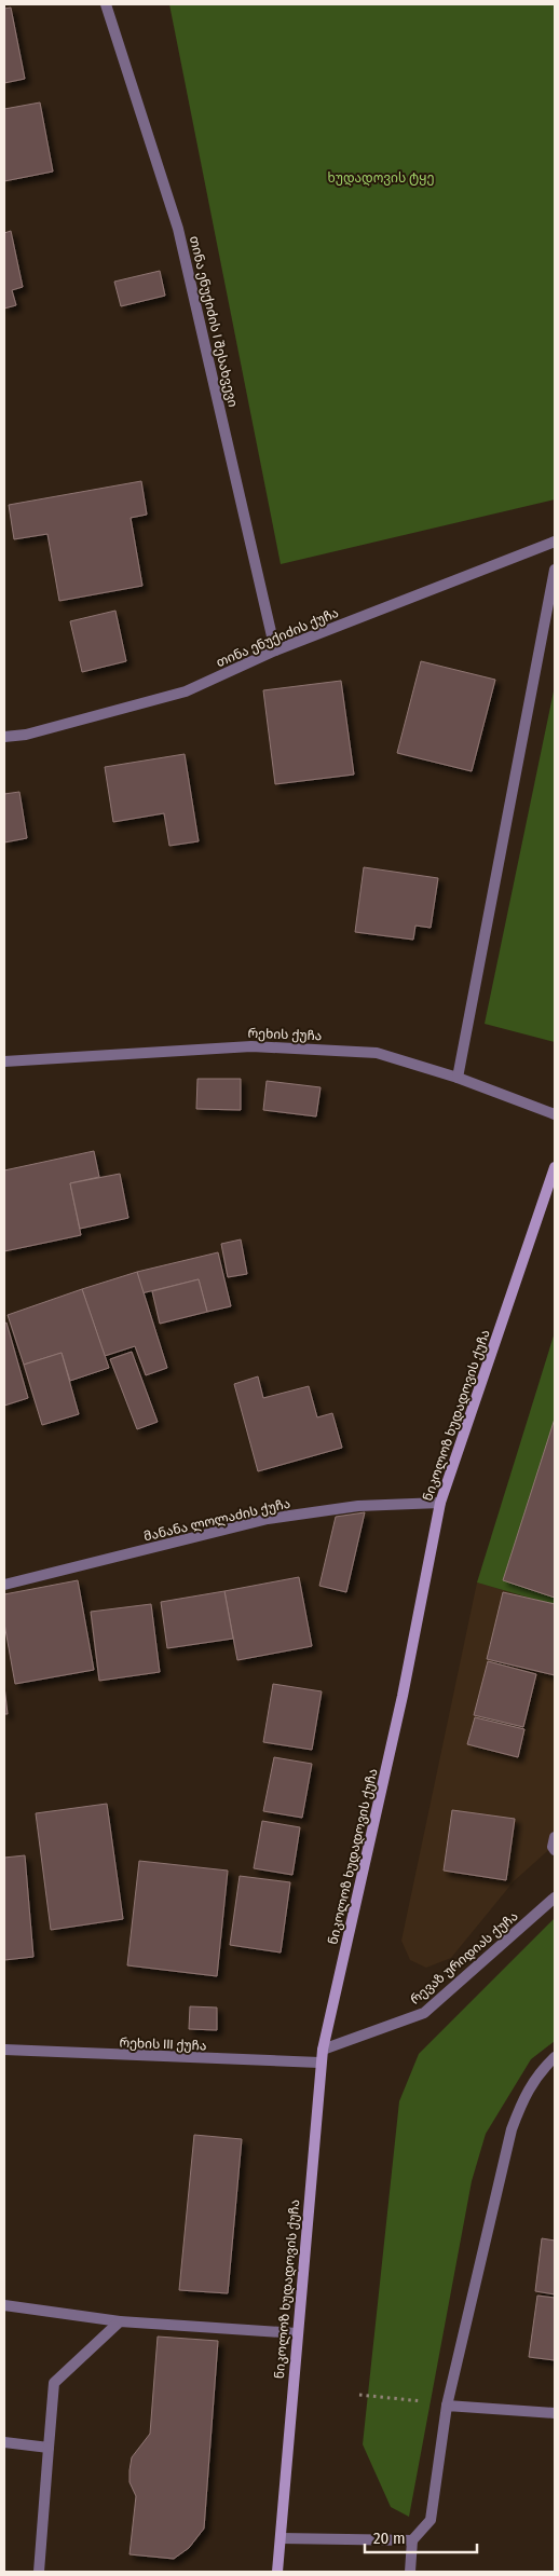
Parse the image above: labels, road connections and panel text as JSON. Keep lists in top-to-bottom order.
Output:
{
  "streets": {
    "main road": ["ნიკოლოზ ხუდადოვის ქუჩა"],
    "street": [
      "თინა ენუქიძის I შესახვევი",
      "თინა ენუქიძის ქუჩა",
      "რეხის ქუჩა",
      "მანანა ლოლაძის ქუჩა",
      "რევაზ ურიდიას ქუჩა",
      "რეხის III ქუჩა"
    ]
  },
  "crossings": [
    ["თინა ენუქიძის I შესახვევი", "თინა ენუქიძის ქუჩა"],
    ["ნიკოლოზ ხუდადოვის ქუჩა", "მანანა ლოლაძის ქუჩა"],
    ["ნიკოლოზ ხუდადოვის ქუჩა", "რევაზ ურიდიას ქუჩა"],
    ["ნიკოლოზ ხუდადოვის ქუჩა", "რეხის III ქუჩა"]
  ],
  "parks": ["ხუდადოვის ტყე"],
  "scale_bar": "20 m"
}
